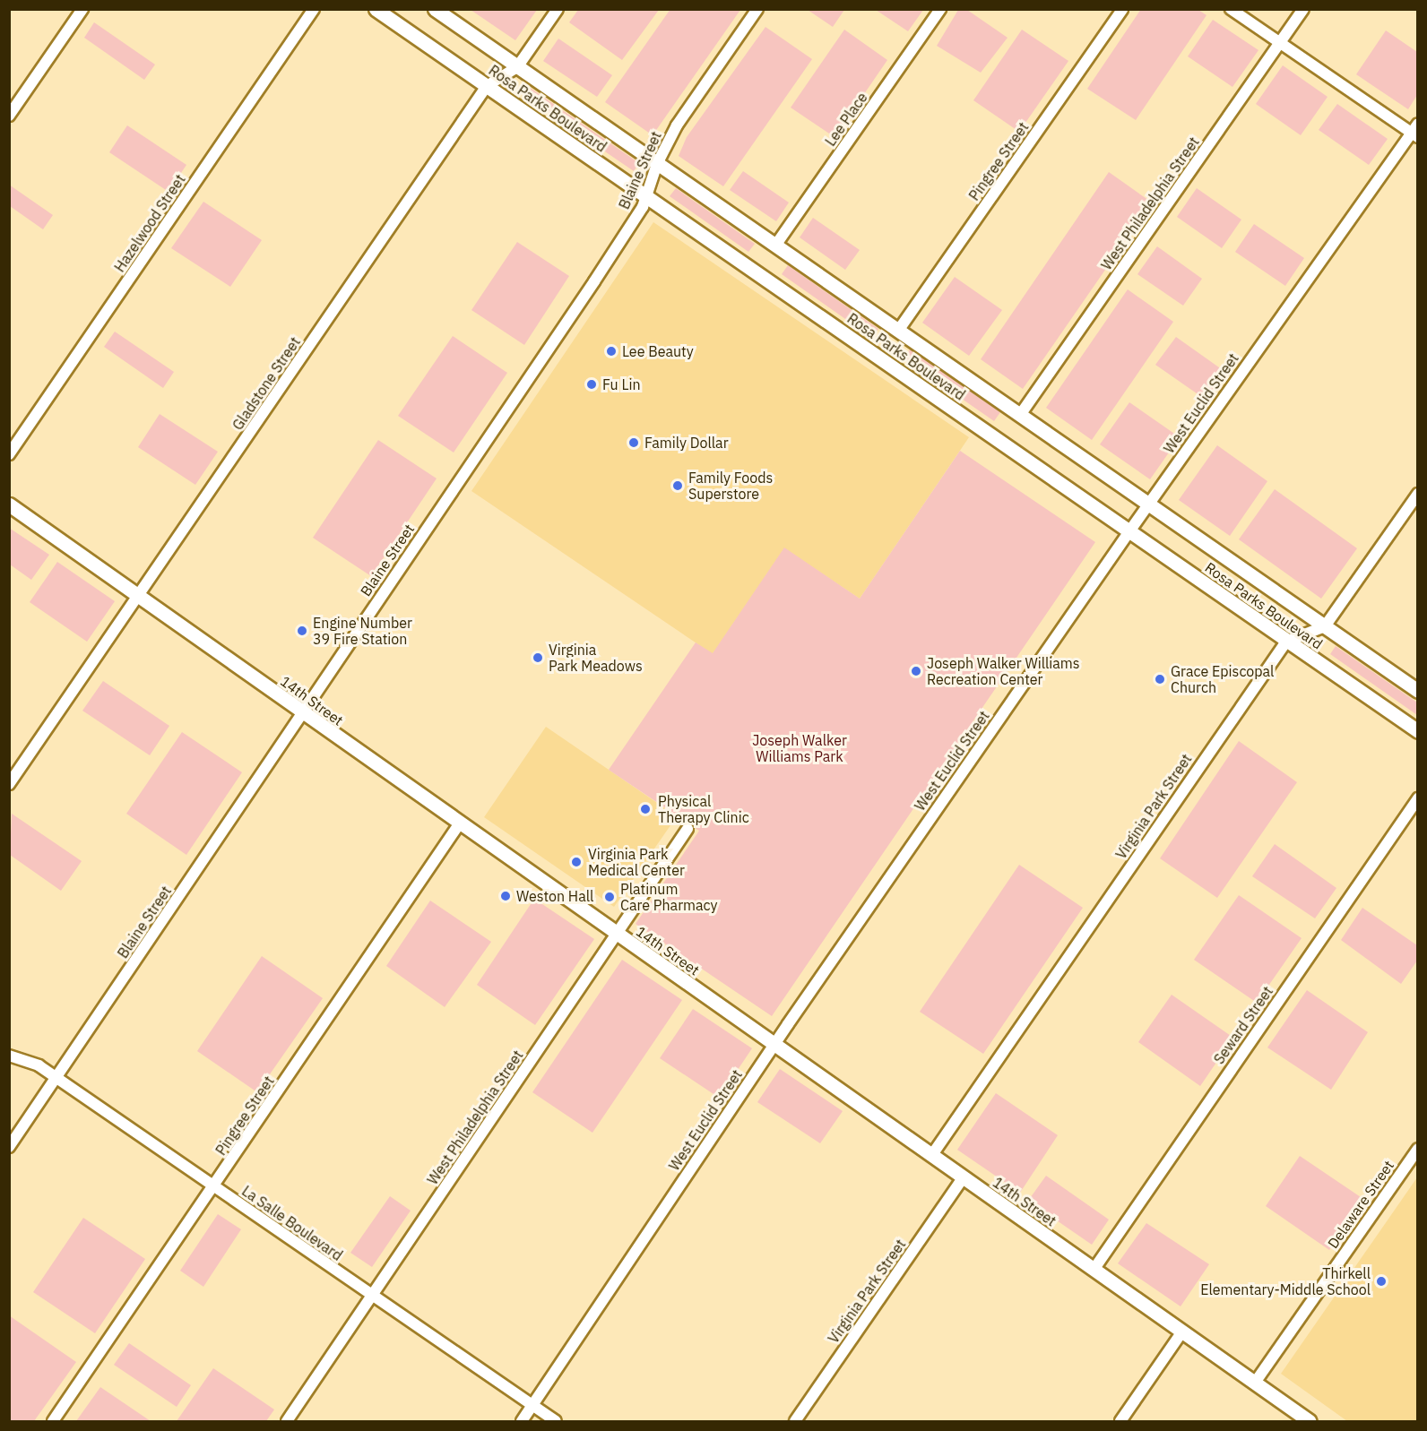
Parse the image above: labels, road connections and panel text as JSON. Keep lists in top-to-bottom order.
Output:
{
  "streets": {
    "street": [
      "Rosa Parks Boulevard",
      "Lee Place",
      "Pingree Street",
      "Blaine Street",
      "West Philadelphia Street",
      "Hazelwood Street",
      "Gladstone Street",
      "West Euclid Street",
      "14th Street",
      "Virginia Park Street",
      "Seward Street",
      "Delaware Street",
      "La Salle Boulevard"
    ]
  },
  "crossings": [
    ["Rosa Parks Boulevard", "Lee Place"],
    ["Rosa Parks Boulevard", "Pingree Street"],
    ["Rosa Parks Boulevard", "Blaine Street"],
    ["Rosa Parks Boulevard", "West Philadelphia Street"],
    ["Rosa Parks Boulevard", "Gladstone Street"],
    ["Rosa Parks Boulevard", "West Euclid Street"],
    ["Rosa Parks Boulevard", "Virginia Park Street"],
    ["Pingree Street", "14th Street"],
    ["Pingree Street", "La Salle Boulevard"],
    ["Blaine Street", "14th Street"],
    ["Blaine Street", "La Salle Boulevard"],
    ["West Philadelphia Street", "14th Street"],
    ["West Philadelphia Street", "La Salle Boulevard"],
    ["Gladstone Street", "14th Street"],
    ["West Euclid Street", "14th Street"],
    ["West Euclid Street", "La Salle Boulevard"],
    ["14th Street", "Virginia Park Street"],
    ["14th Street", "Seward Street"],
    ["14th Street", "Delaware Street"]
  ],
  "parks": ["Joseph Walker Williams Park"],
  "places": [
    "Lee Beauty",
    "Fu Lin",
    "Family Dollar",
    "Family Foods Superstore",
    "Engine Number 39 Fire Station",
    "Virginia Park Meadows",
    "Joseph Walker Williams Recreation Center",
    "Grace Episcopal Church",
    "Physical Therapy Clinic",
    "Virginia Park Medical Center",
    "Weston Hall",
    "Platinum Care Pharmacy",
    "Thirkell Elementary-Middle School"
  ]
}
